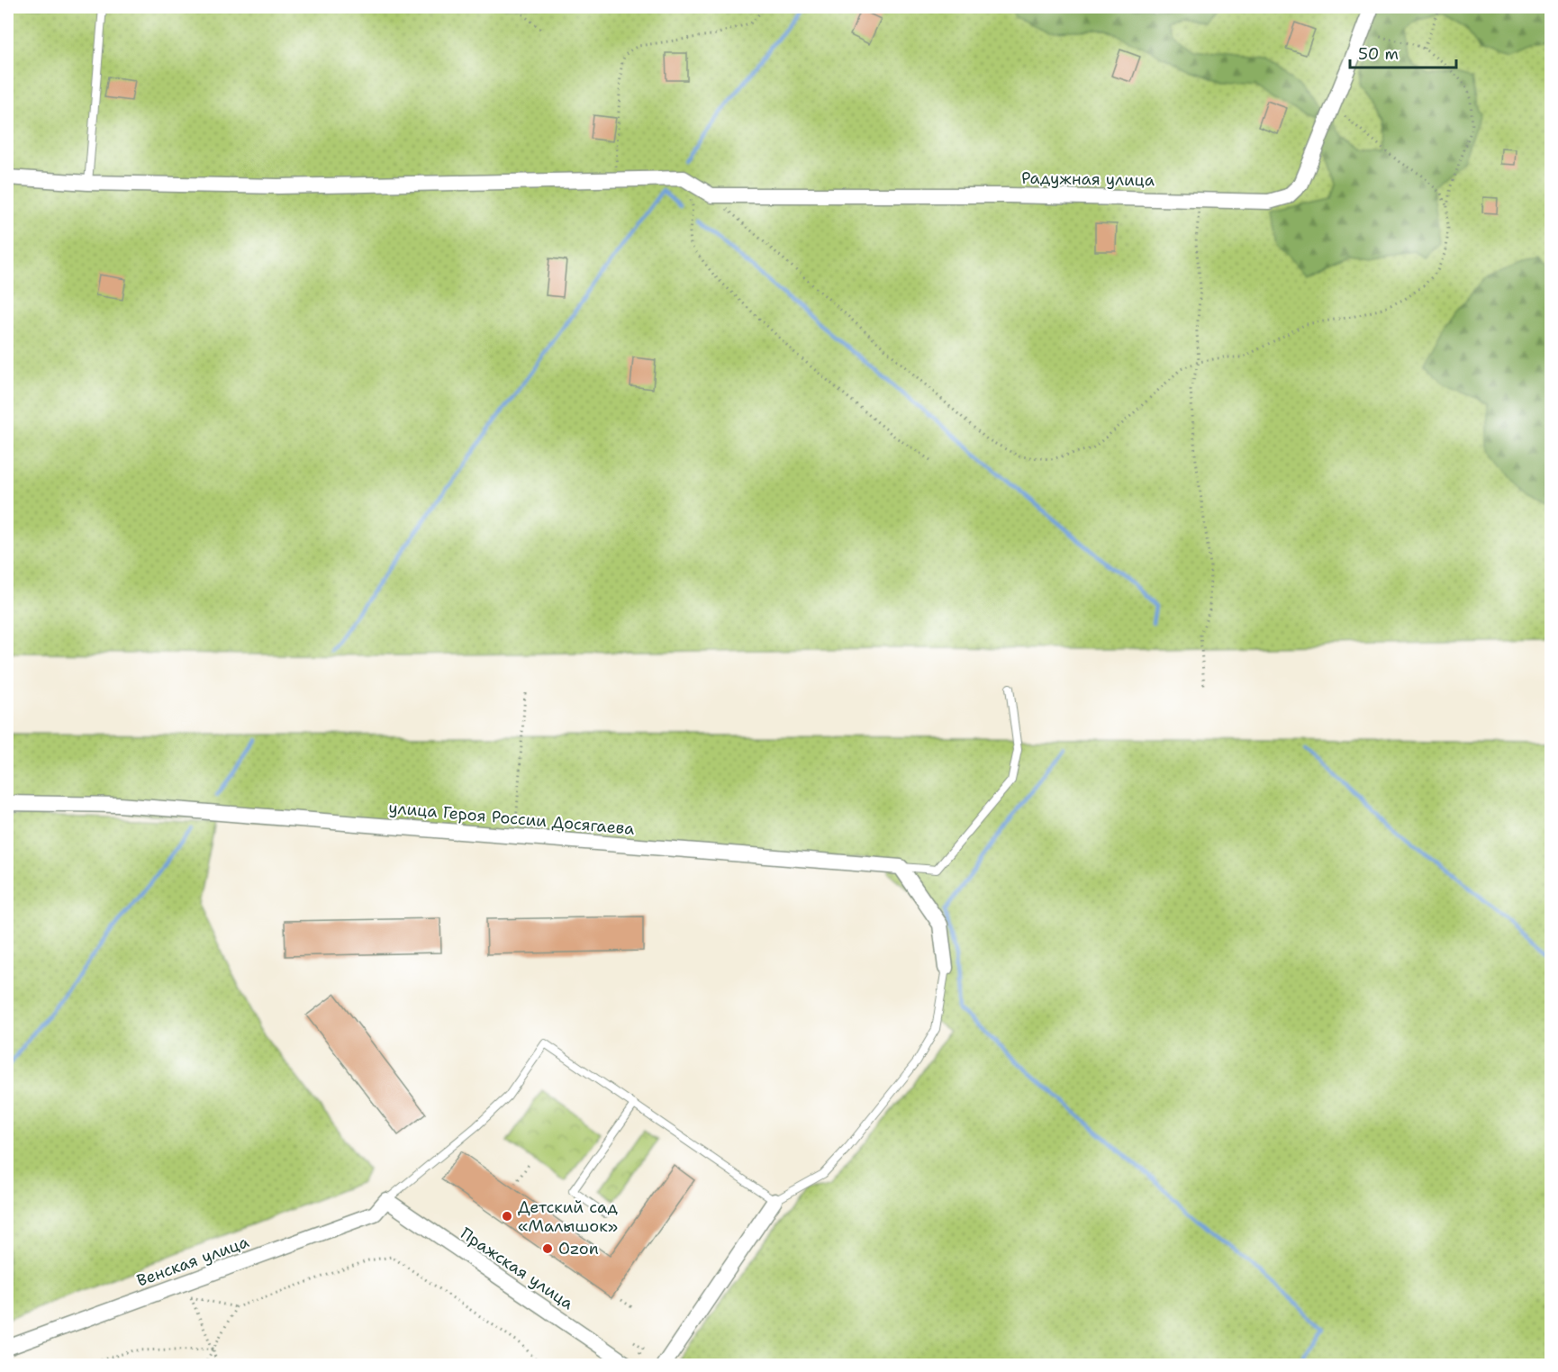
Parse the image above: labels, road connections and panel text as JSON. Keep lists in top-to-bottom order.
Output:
{
  "streets": {
    "street": [
      "Радужная улица",
      "улица Героя России Досягаева",
      "Венская улица",
      "Пражская улица"
    ]
  },
  "crossings": [
    ["Венская улица", "Пражская улица"]
  ],
  "places": ["Детский сад «Малышок»", "Ozon"],
  "scale_bar": "50 m"
}
